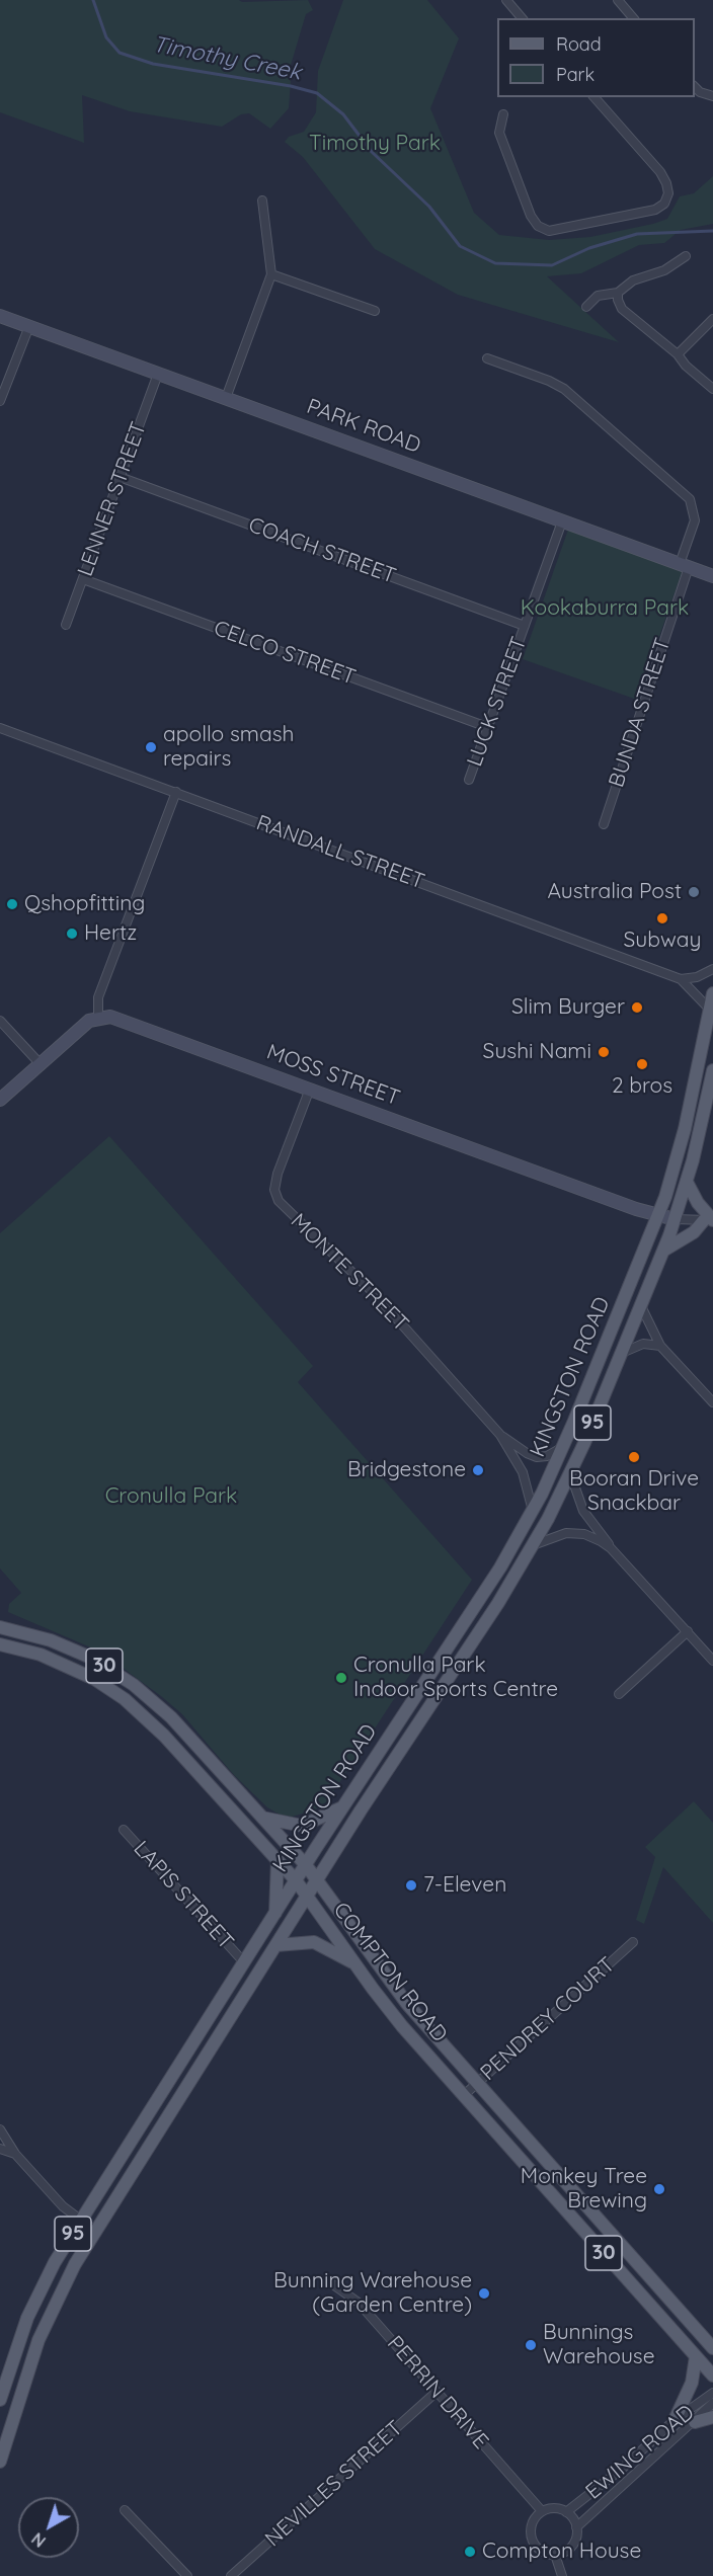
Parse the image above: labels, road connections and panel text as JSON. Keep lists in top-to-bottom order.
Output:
{
  "streets": {
    "main road": [
      "KINGSTON ROAD",
      "95",
      "30",
      "COMPTON ROAD"
    ],
    "street": [
      "PARK ROAD",
      "LENNER STREET",
      "COACH STREET",
      "CELCO STREET",
      "LUCK STREET",
      "BUNDA STREET",
      "RANDALL STREET",
      "MOSS STREET",
      "MONTE STREET",
      "LAPIS STREET",
      "PENDREY COURT",
      "PERRIN DRIVE",
      "EWING ROAD",
      "NEVILLES STREET"
    ]
  },
  "crossings": [
    ["PARK ROAD", "LENNER STREET"],
    ["PARK ROAD", "LUCK STREET"],
    ["PARK ROAD", "BUNDA STREET"],
    ["LENNER STREET", "COACH STREET"],
    ["LENNER STREET", "CELCO STREET"],
    ["COACH STREET", "LUCK STREET"],
    ["CELCO STREET", "LUCK STREET"],
    ["RANDALL STREET", "KINGSTON ROAD"],
    ["MOSS STREET", "MONTE STREET"],
    ["MOSS STREET", "KINGSTON ROAD"],
    ["MONTE STREET", "KINGSTON ROAD"],
    ["KINGSTON ROAD", "LAPIS STREET"],
    ["KINGSTON ROAD", "COMPTON ROAD"],
    ["COMPTON ROAD", "PENDREY COURT"],
    ["PERRIN DRIVE", "EWING ROAD"],
    ["PERRIN DRIVE", "NEVILLES STREET"]
  ],
  "water": ["Timothy Creek"],
  "parks": ["Timothy Park", "Kookaburra Park", "Cronulla Park"],
  "places": [
    "apollo smash repairs",
    "Australia Post",
    "Qshopfitting",
    "Subway",
    "Hertz",
    "Slim Burger",
    "Sushi Nami",
    "2 bros",
    "Booran Drive Snackbar",
    "Bridgestone",
    "Cronulla Park Indoor Sports Centre",
    "7-Eleven",
    "Monkey Tree Brewing",
    "Bunning Warehouse (Garden Centre)",
    "Bunnings Warehouse",
    "Compton House"
  ],
  "legend": ["Road", "Park"],
  "north": "bottom left"
}
